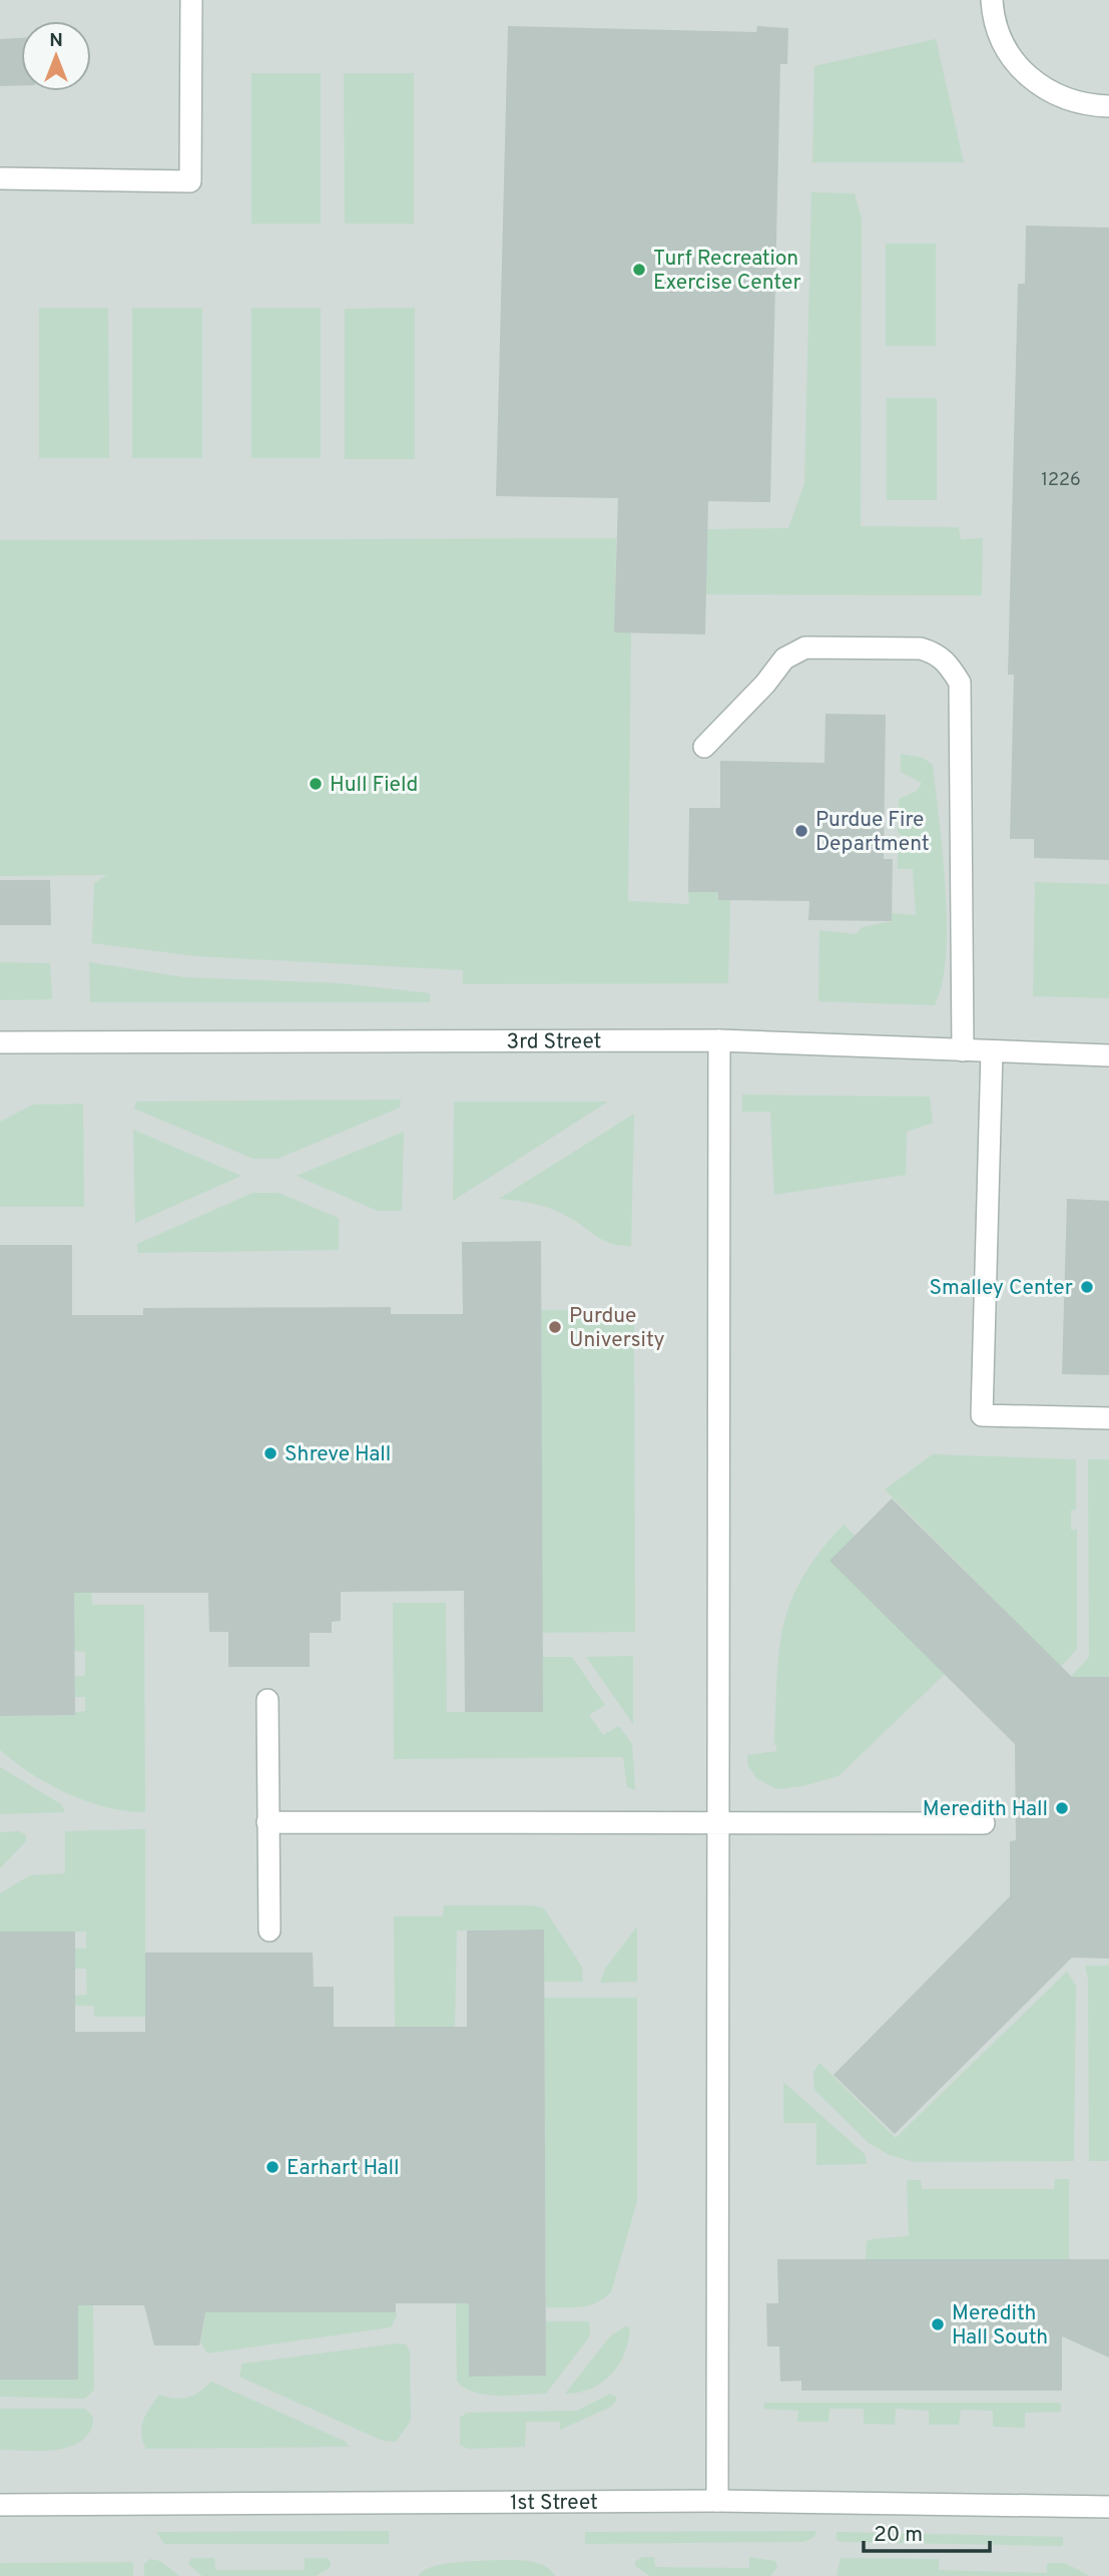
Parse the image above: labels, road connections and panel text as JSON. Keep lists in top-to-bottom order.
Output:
{
  "streets": {
    "street": ["3rd Street", "1st Street"]
  },
  "places": [
    "Turf Recreation Exercise Center",
    "Hull Field",
    "Purdue Fire Department",
    "Smalley Center",
    "Purdue University",
    "Shreve Hall",
    "Meredith Hall",
    "Earhart Hall",
    "Meredith Hall South"
  ],
  "house_numbers": ["1226"],
  "scale_bar": "20 m",
  "north": "top"
}
